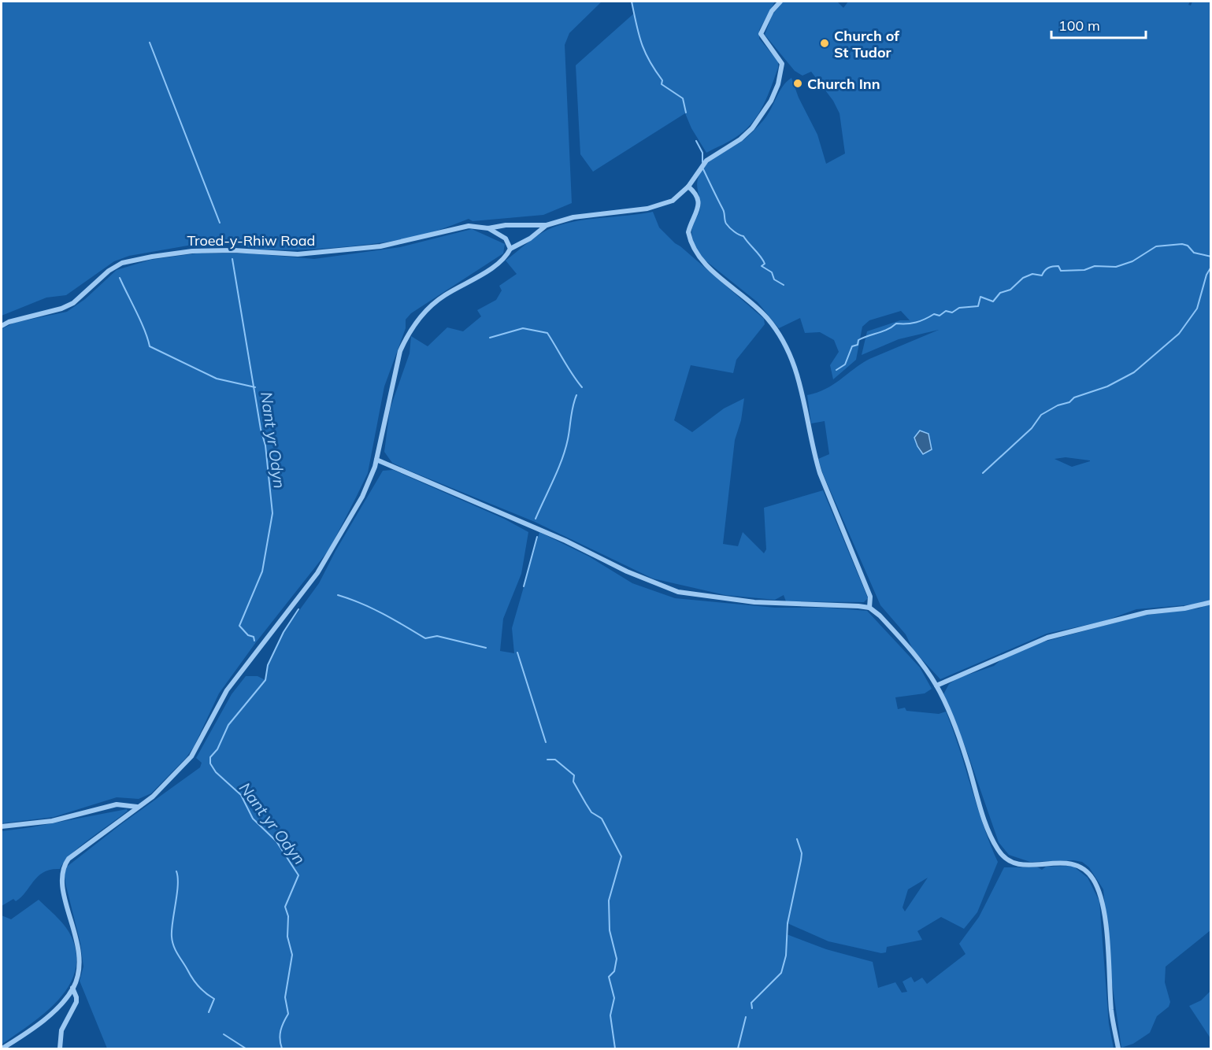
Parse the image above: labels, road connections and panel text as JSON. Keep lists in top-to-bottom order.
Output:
{
  "streets": {
    "street": ["Troed-y-Rhiw Road"]
  },
  "water": ["Nant yr Odyn"],
  "places": ["Church of St Tudor", "Church Inn"],
  "scale_bar": "100 m"
}
